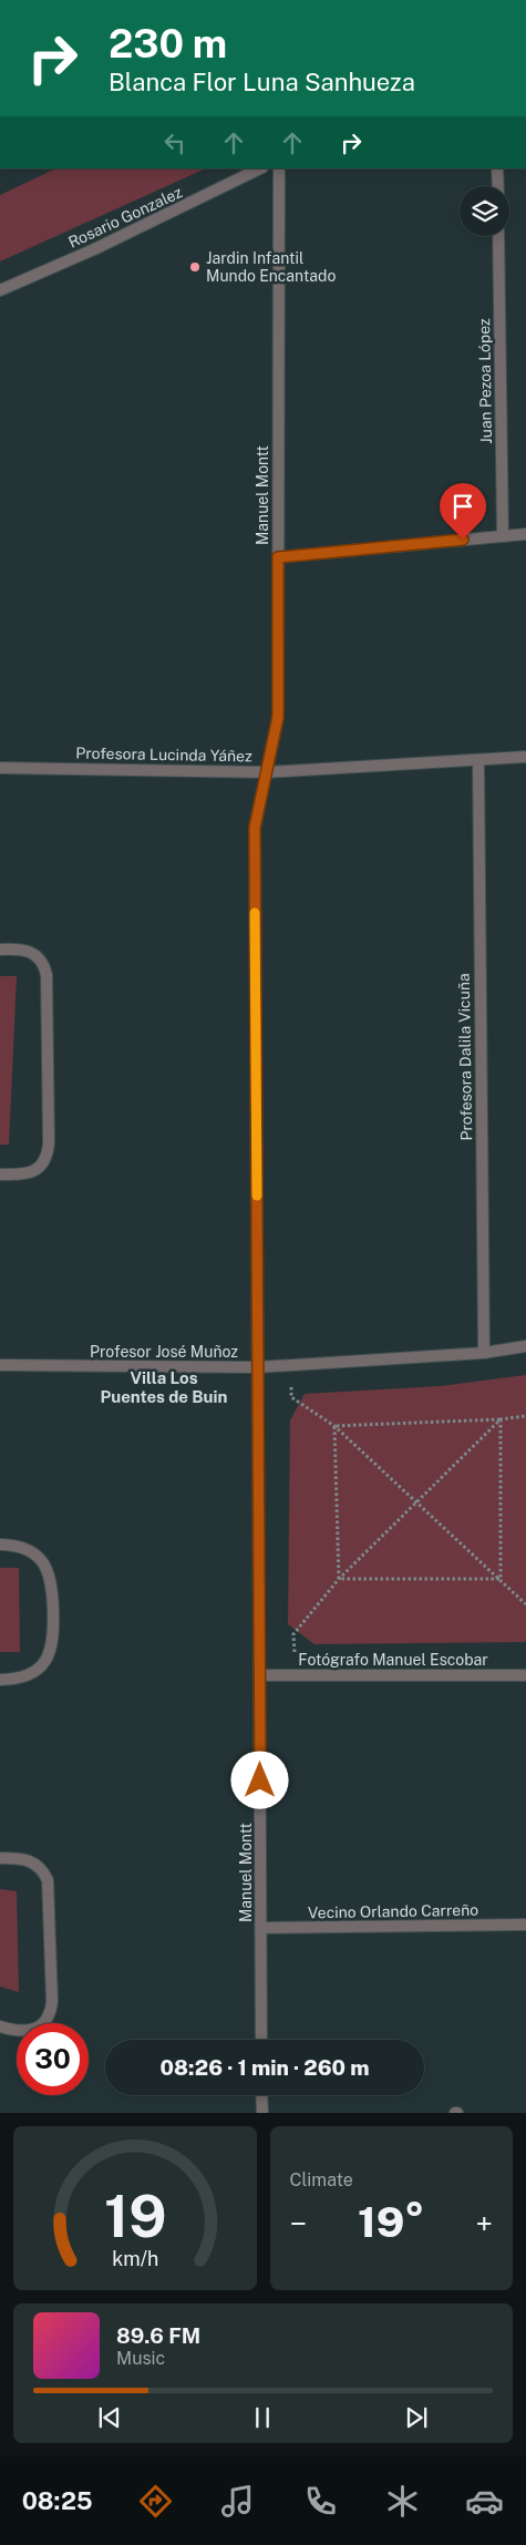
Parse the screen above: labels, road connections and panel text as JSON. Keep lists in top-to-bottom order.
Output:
{
  "streets": {
    "street": [
      "Rosario Gonzalez",
      "Juan Pezoa López",
      "Manuel Montt",
      "Profesora Lucinda Yáñez",
      "Profesora Dalila Vicuña",
      "Profesor José Muñoz",
      "Fotógrafo Manuel Escobar",
      "Vecino Orlando Carreño"
    ]
  },
  "crossings": [
    ["Manuel Montt", "Profesora Lucinda Yáñez"],
    ["Manuel Montt", "Profesor José Muñoz"],
    ["Manuel Montt", "Fotógrafo Manuel Escobar"],
    ["Manuel Montt", "Vecino Orlando Carreño"],
    ["Profesora Lucinda Yáñez", "Profesora Dalila Vicuña"],
    ["Profesora Dalila Vicuña", "Profesor José Muñoz"]
  ],
  "districts": ["Villa Los Puentes de Buin"],
  "places": ["Jardin Infantil Mundo Encantado"],
  "page": {
    "turn": ["230 m", "Blanca Flor Luna Sanhueza"],
    "limit": "30",
    "trip": "08:26 · 1 min · 260 m",
    "tile": "Climate",
    "heat": ["−", "19°", "+"],
    "song": ["89.6 FM", "Music"],
    "tabs": "08:25",
    "gauge": ["19", "km/h"]
  }
}
